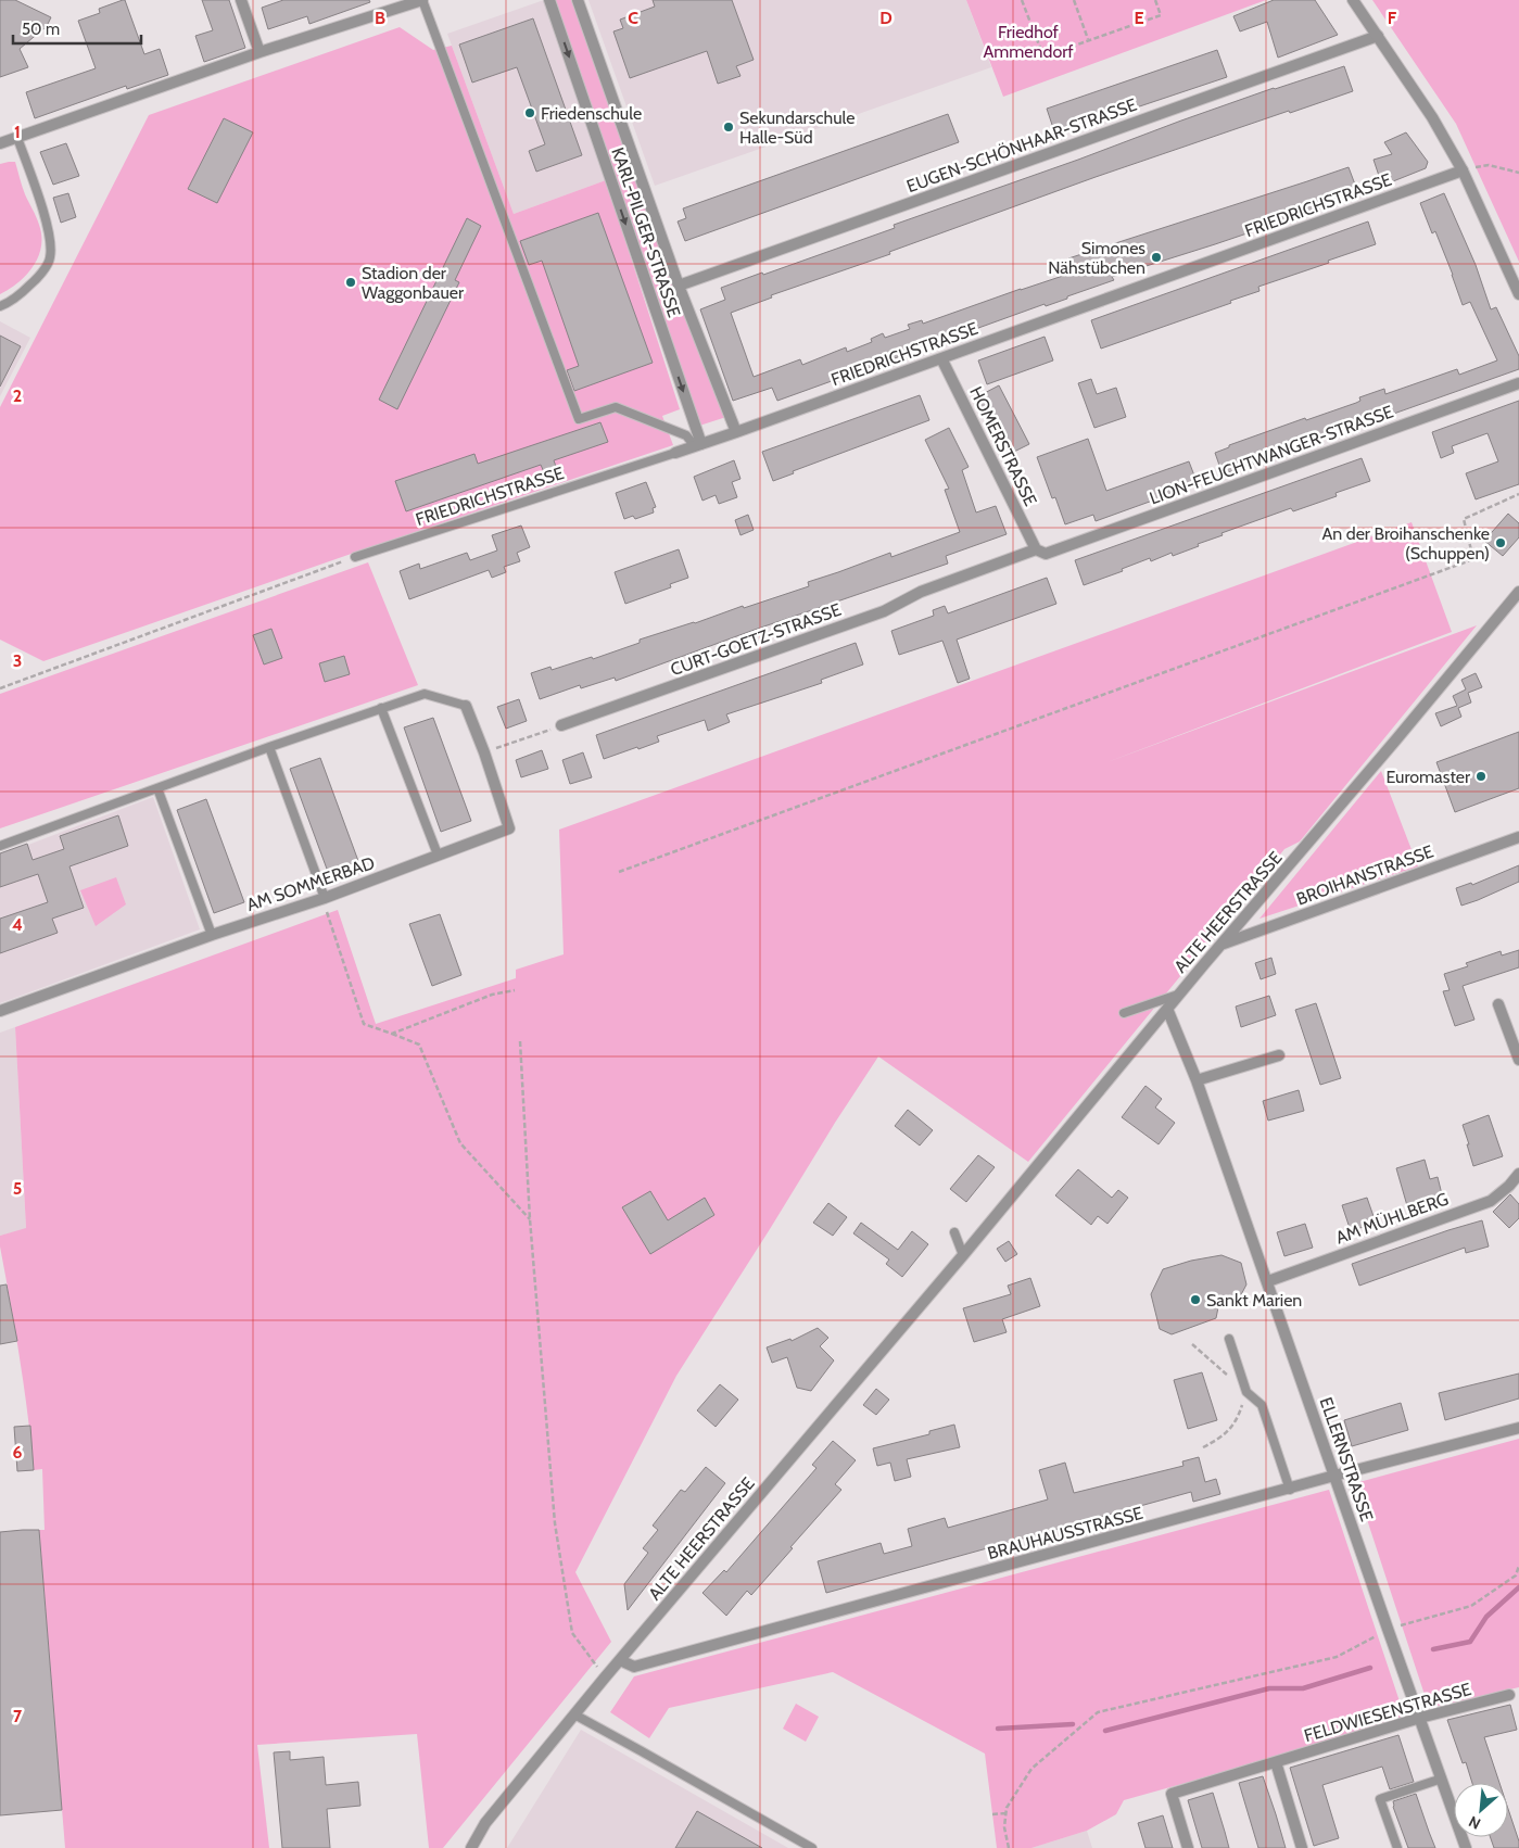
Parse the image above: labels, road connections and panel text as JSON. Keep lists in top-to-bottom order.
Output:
{
  "streets": {
    "street": [
      "EUGEN-SCHÖNHAAR-STRASSE",
      "FRIEDRICHSTRASSE",
      "KARL-PILGER-STRASSE",
      "HOMERSTRASSE",
      "LION-FEUCHTWANGER-STRASSE",
      "CURT-GOETZ-STRASSE",
      "BROIHANSTRASSE",
      "AM SOMMERBAD",
      "ALTE HEERSTRASSE",
      "AM MÜHLBERG",
      "ELLERNSTRASSE",
      "BRAUHAUSSTRASSE",
      "FELDWIESENSTRASSE"
    ]
  },
  "crossings": [
    ["EUGEN-SCHÖNHAAR-STRASSE", "KARL-PILGER-STRASSE"],
    ["FRIEDRICHSTRASSE", "KARL-PILGER-STRASSE"],
    ["FRIEDRICHSTRASSE", "HOMERSTRASSE"],
    ["HOMERSTRASSE", "LION-FEUCHTWANGER-STRASSE"],
    ["HOMERSTRASSE", "CURT-GOETZ-STRASSE"],
    ["LION-FEUCHTWANGER-STRASSE", "CURT-GOETZ-STRASSE"],
    ["BROIHANSTRASSE", "ALTE HEERSTRASSE"],
    ["ALTE HEERSTRASSE", "ELLERNSTRASSE"],
    ["ALTE HEERSTRASSE", "BRAUHAUSSTRASSE"],
    ["AM MÜHLBERG", "ELLERNSTRASSE"],
    ["ELLERNSTRASSE", "BRAUHAUSSTRASSE"],
    ["ELLERNSTRASSE", "FELDWIESENSTRASSE"]
  ],
  "parks": ["Friedhof Ammendorf"],
  "places": [
    "Friedenschule",
    "Sekundarschule Halle-Süd",
    "Simones Nähstübchen",
    "Stadion der Waggonbauer",
    "An der Broihanschenke (Schuppen)",
    "Euromaster",
    "Sankt Marien"
  ],
  "scale_bar": "50 m",
  "north": "bottom left",
  "grid": {
    "columns": [
      "B",
      "C",
      "D",
      "E",
      "F"
    ],
    "rows": [
      "1",
      "2",
      "3",
      "4",
      "5",
      "6",
      "7"
    ]
  }
}
